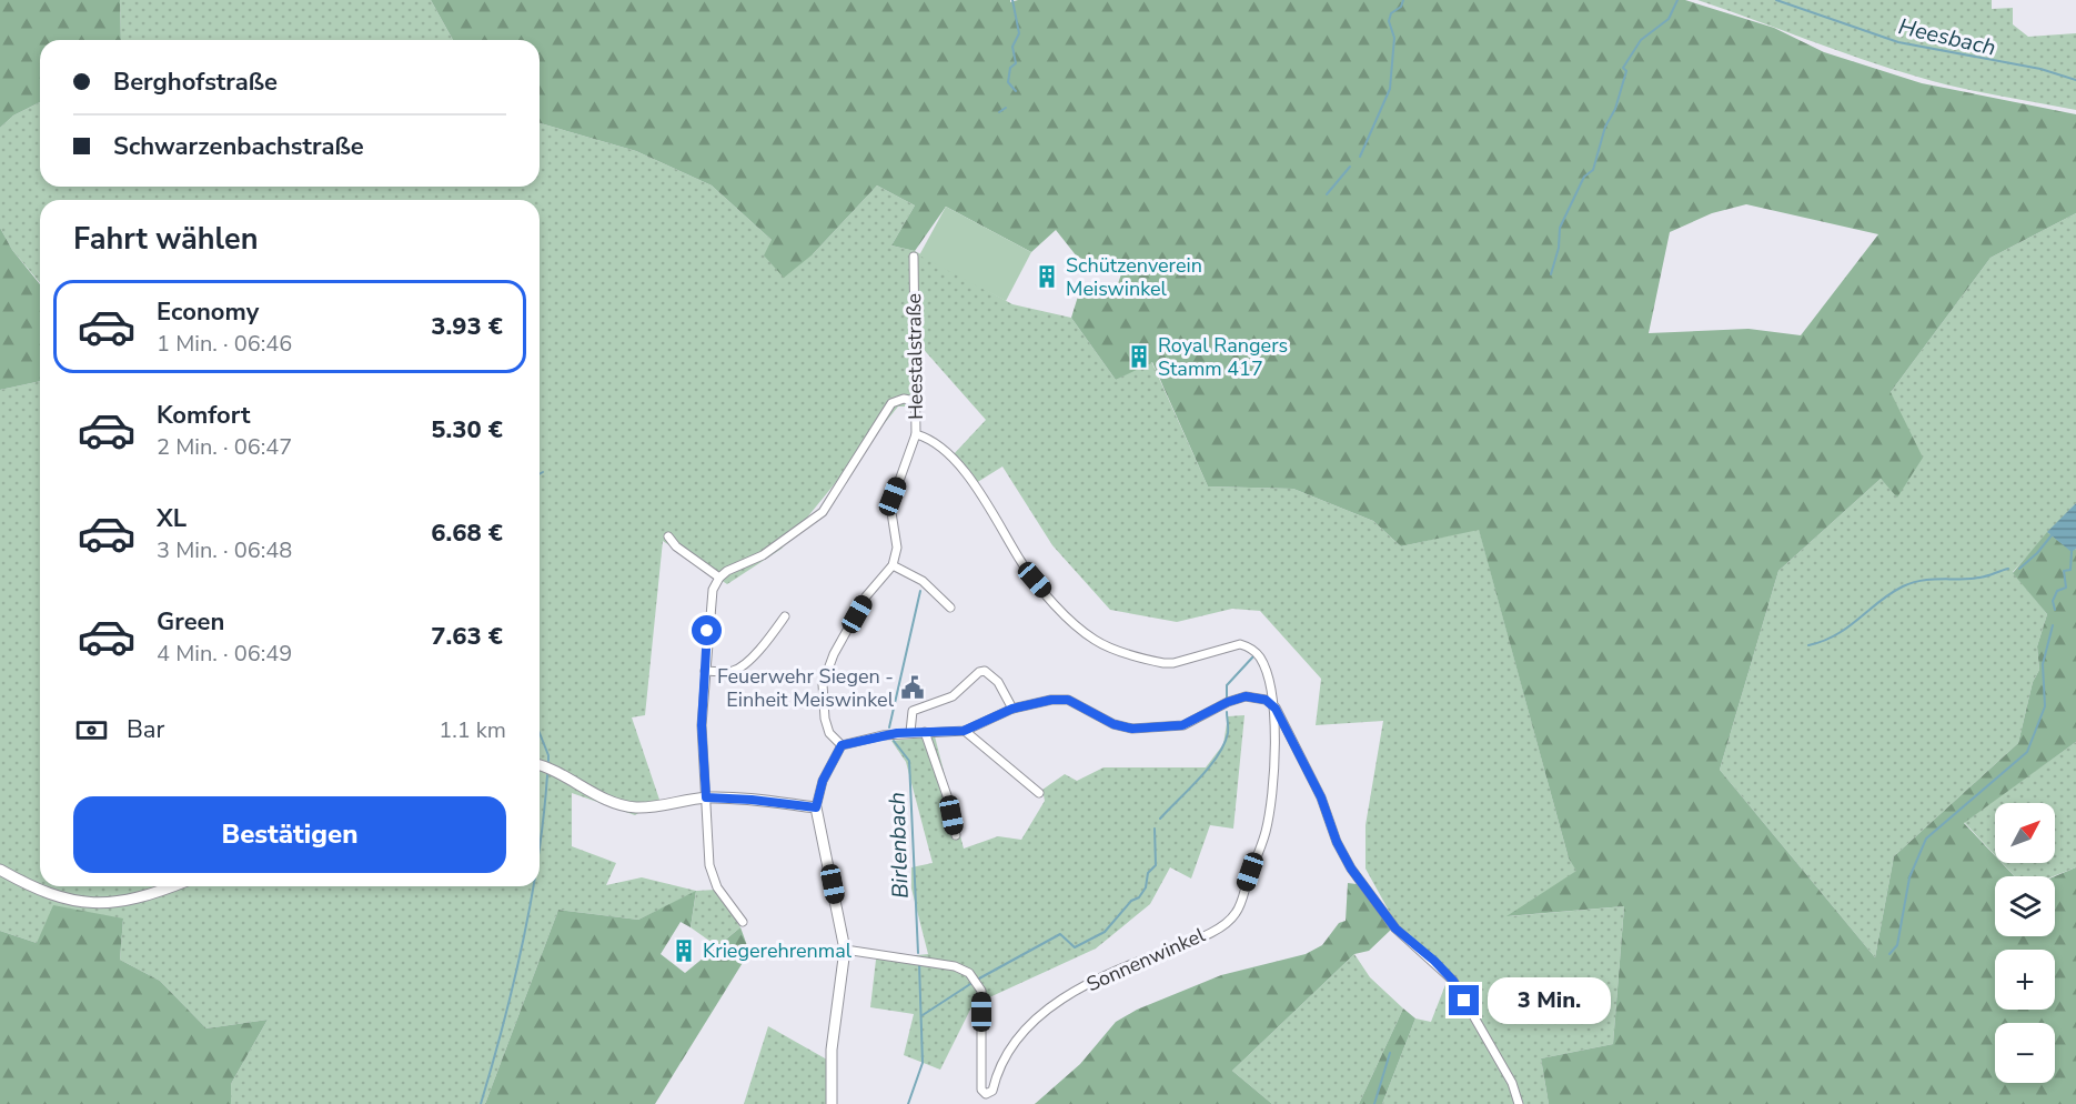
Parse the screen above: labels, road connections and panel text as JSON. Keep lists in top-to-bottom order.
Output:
{
  "streets": {
    "street": ["Heestalstraße", "Sonnenwinkel"]
  },
  "water": ["Heesbach", "Birlenbach"],
  "places": {
    "building": ["Schützenverein Meiswinkel", "Royal Rangers Stamm 417", "Kriegerehrenmal"],
    "public building": ["Feuerwehr Siegen - Einheit Meiswinkel"]
  },
  "north": "top right",
  "page": {
    "banner": ["Berghofstraße", "Schwarzenbachstraße"],
    "heading": "Fahrt wählen",
    "list": [
      {
        "name": "Economy",
        "note": "1 Min. · 06:46",
        "value": "3.93 €"
      },
      {
        "name": "Komfort",
        "note": "2 Min. · 06:47",
        "value": "5.30 €"
      },
      {
        "name": "XL",
        "note": "3 Min. · 06:48",
        "value": "6.68 €"
      },
      {
        "name": "Green",
        "note": "4 Min. · 06:49",
        "value": "7.63 €"
      }
    ],
    "pay": ["Bar", "1.1 km"],
    "buttons": "Bestätigen",
    "map_buttons": ["+", "−"],
    "bubble": "3 Min."
  }
}
